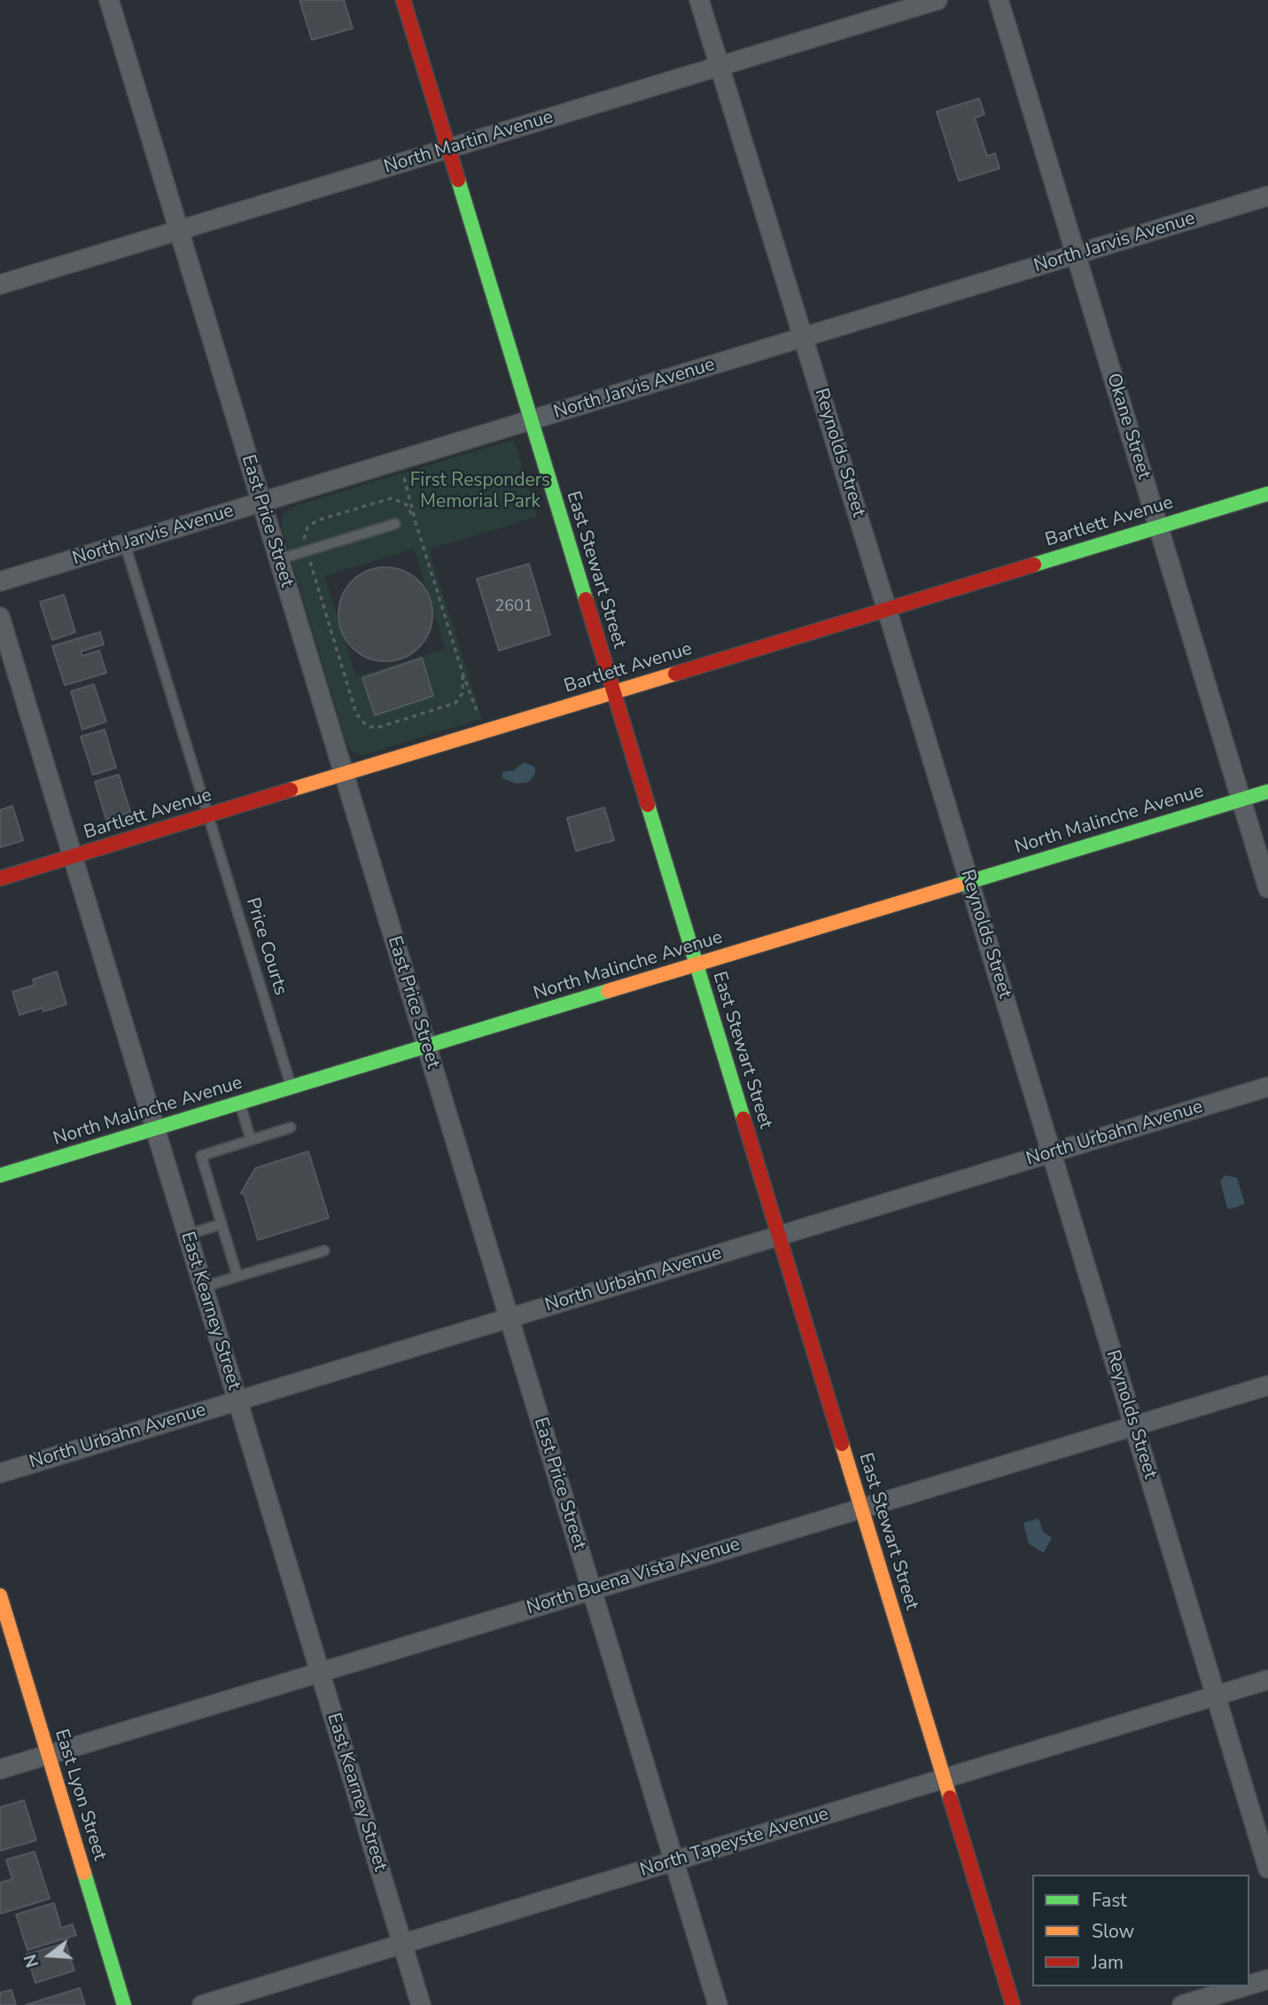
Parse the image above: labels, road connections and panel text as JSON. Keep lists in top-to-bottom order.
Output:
{
  "streets": {
    "main road": [
      "Bartlett Avenue",
      "East Stewart Street",
      "North Malinche Avenue",
      "East Lyon Street"
    ],
    "street": [
      "North Martin Avenue",
      "North Jarvis Avenue",
      "Okane Street",
      "Reynolds Street",
      "East Price Street",
      "North Urbahn Avenue",
      "East Kearney Street",
      "North Buena Vista Avenue",
      "North Tapeyste Avenue"
    ],
    "lane": ["Price Courts"]
  },
  "crossings": [
    ["North Martin Avenue", "Reynolds Street"],
    ["North Martin Avenue", "East Price Street"],
    ["North Martin Avenue", "East Stewart Street"],
    ["North Jarvis Avenue", "Okane Street"],
    ["North Jarvis Avenue", "Reynolds Street"],
    ["North Jarvis Avenue", "East Price Street"],
    ["North Jarvis Avenue", "East Stewart Street"],
    ["North Jarvis Avenue", "Price Courts"],
    ["Okane Street", "Bartlett Avenue"],
    ["Okane Street", "North Malinche Avenue"],
    ["Reynolds Street", "Bartlett Avenue"],
    ["Reynolds Street", "North Malinche Avenue"],
    ["Reynolds Street", "North Urbahn Avenue"],
    ["Reynolds Street", "North Buena Vista Avenue"],
    ["Reynolds Street", "North Tapeyste Avenue"],
    ["East Price Street", "Bartlett Avenue"],
    ["East Price Street", "North Malinche Avenue"],
    ["East Price Street", "North Urbahn Avenue"],
    ["East Price Street", "North Buena Vista Avenue"],
    ["East Price Street", "North Tapeyste Avenue"],
    ["Bartlett Avenue", "East Stewart Street"],
    ["Bartlett Avenue", "Price Courts"],
    ["Bartlett Avenue", "East Kearney Street"],
    ["East Stewart Street", "North Malinche Avenue"],
    ["East Stewart Street", "North Urbahn Avenue"],
    ["East Stewart Street", "North Buena Vista Avenue"],
    ["East Stewart Street", "North Tapeyste Avenue"],
    ["North Malinche Avenue", "Price Courts"],
    ["North Malinche Avenue", "East Kearney Street"],
    ["North Urbahn Avenue", "East Kearney Street"],
    ["East Kearney Street", "North Buena Vista Avenue"],
    ["East Kearney Street", "North Tapeyste Avenue"],
    ["North Buena Vista Avenue", "East Lyon Street"]
  ],
  "parks": ["First Responders Memorial Park"],
  "house_numbers": ["2601"],
  "legend": ["Fast", "Slow", "Jam"],
  "north": "left"
}
